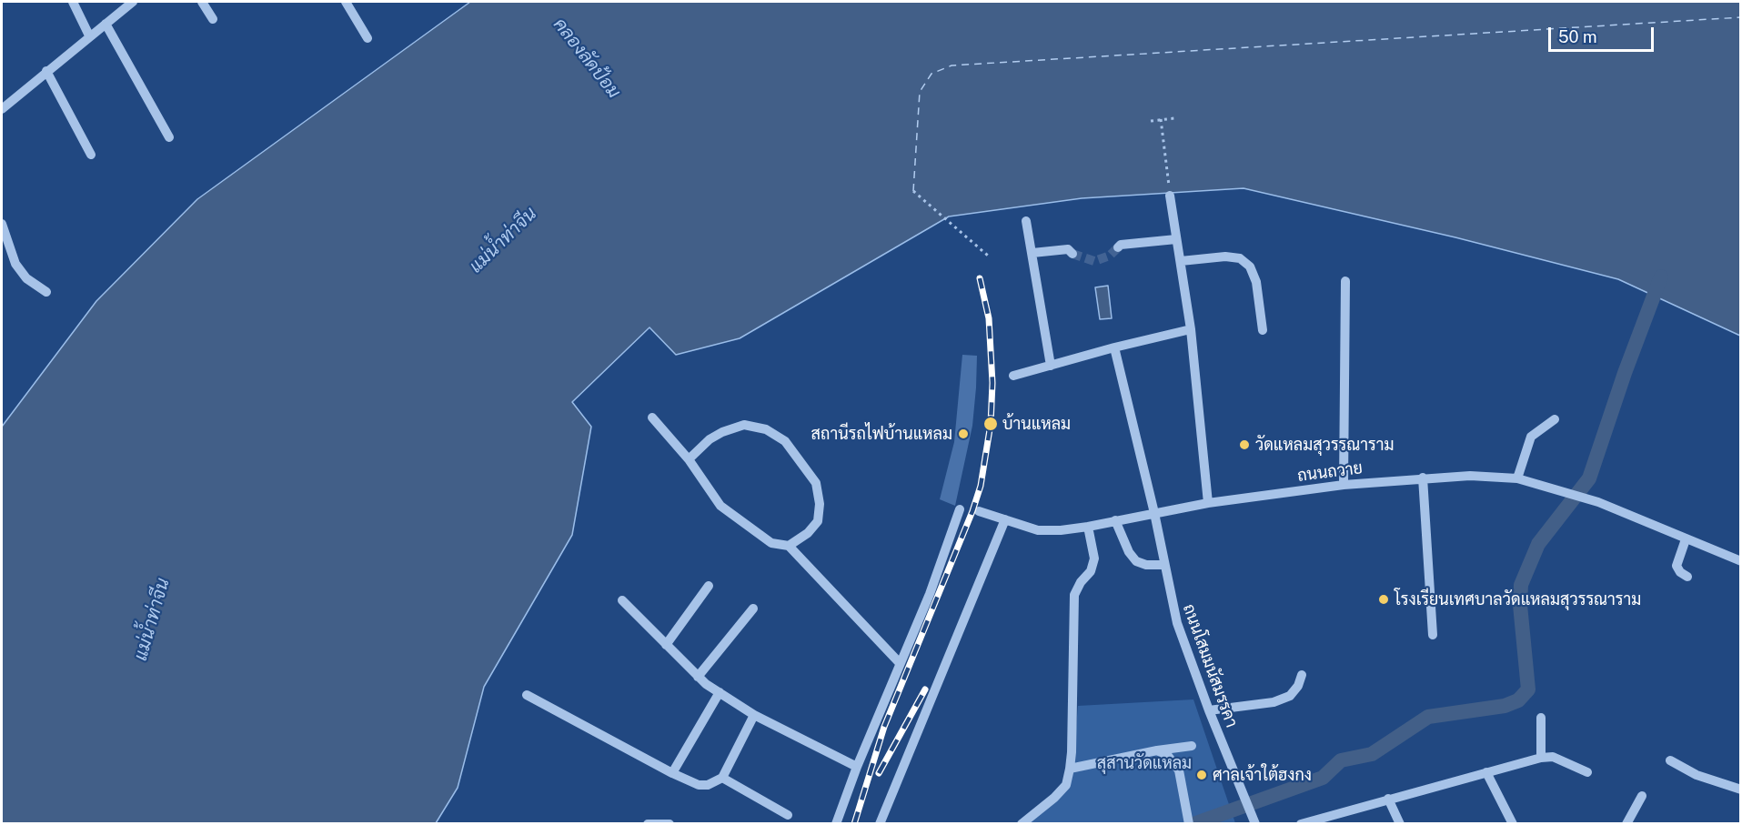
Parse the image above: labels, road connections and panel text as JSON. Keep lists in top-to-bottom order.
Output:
{
  "streets": {
    "street": ["ถนนถวาย", "ถนนโสมมนัสมรรคา"]
  },
  "crossings": [
    ["ถนนถวาย", "ถนนโสมมนัสมรรคา"]
  ],
  "water": ["คลองลัดป้อม", "แม่น้ำท่าจีน"],
  "parks": ["สุสานวัดแหลม"],
  "places": [
    "บ้านแหลม",
    "สถานีรถไฟบ้านแหลม",
    "วัดแหลมสุวรรณาราม",
    "โรงเรียนเทศบาลวัดแหลมสุวรรณาราม",
    "ศาลเจ้าใต้ฮงกง"
  ],
  "scale_bar": "50 m"
}
